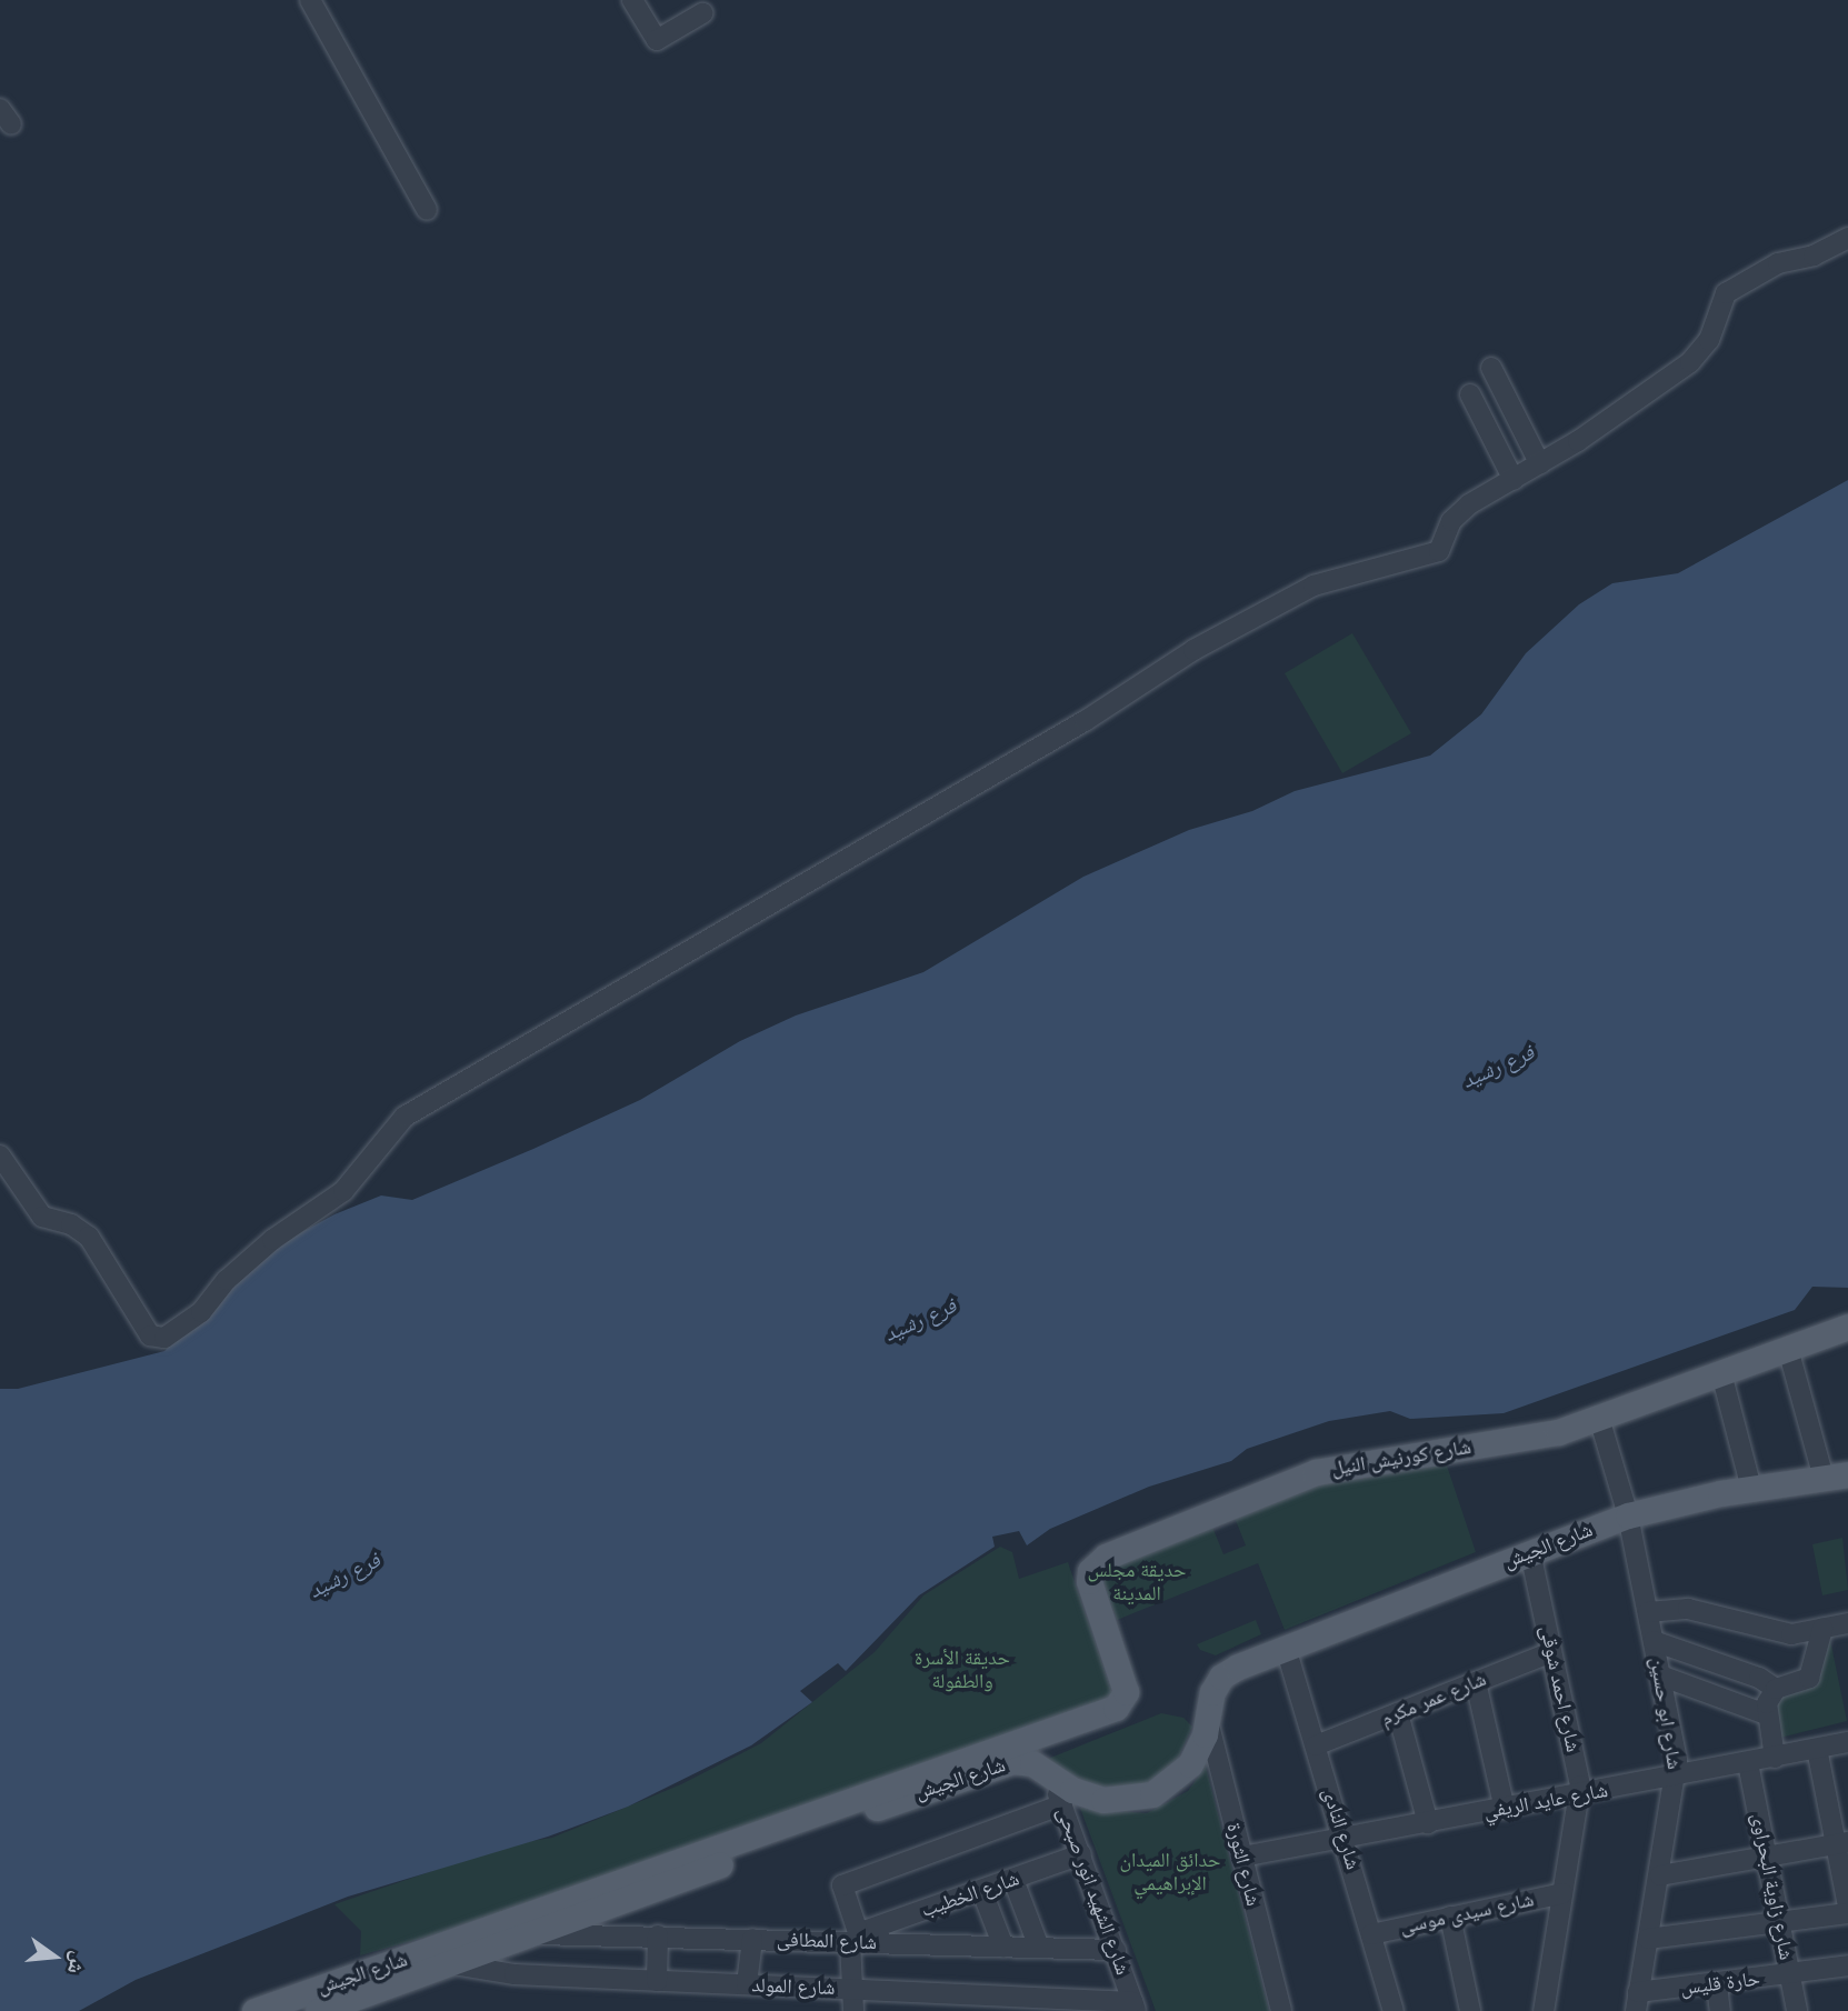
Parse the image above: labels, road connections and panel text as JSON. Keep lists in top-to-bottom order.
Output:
{
  "streets": {
    "main road": ["شارع كورنيش النيل", "شارع الجيش"],
    "street": [
      "شارع احمد شوقى",
      "شارع عمر مكرم",
      "شارع ابو حسين",
      "شارع عايد الريفي",
      "شارع النادى",
      "شارع الثورة",
      "شارع زاوية البحراوى",
      "شارع الشهيد انور صبحى",
      "شارع الخطيب",
      "شارع سيدى موسى",
      "شارع المطافى",
      "حارة قليس",
      "شارع المولد"
    ]
  },
  "crossings": [
    ["شارع كورنيش النيل", "شارع الجيش"],
    ["شارع كورنيش النيل", "شارع ابو حسين"],
    ["شارع الجيش", "شارع احمد شوقى"],
    ["شارع الجيش", "شارع ابو حسين"],
    ["شارع الجيش", "شارع النادى"],
    ["شارع الجيش", "شارع الثورة"],
    ["شارع الجيش", "شارع الشهيد انور صبحى"],
    ["شارع الجيش", "شارع المطافى"],
    ["شارع الجيش", "شارع المولد"],
    ["شارع احمد شوقى", "شارع عمر مكرم"],
    ["شارع احمد شوقى", "شارع عايد الريفي"],
    ["شارع احمد شوقى", "شارع سيدى موسى"],
    ["شارع عمر مكرم", "شارع النادى"],
    ["شارع ابو حسين", "شارع عايد الريفي"],
    ["شارع ابو حسين", "حارة قليس"],
    ["شارع عايد الريفي", "شارع النادى"],
    ["شارع عايد الريفي", "شارع الثورة"],
    ["شارع عايد الريفي", "شارع زاوية البحراوى"],
    ["شارع النادى", "شارع سيدى موسى"],
    ["شارع زاوية البحراوى", "حارة قليس"],
    ["شارع الشهيد انور صبحى", "شارع الخطيب"],
    ["شارع الشهيد انور صبحى", "شارع المطافى"],
    ["شارع الشهيد انور صبحى", "شارع المولد"],
    ["شارع الخطيب", "شارع المطافى"]
  ],
  "water": ["فرع رشيد"],
  "parks": ["حديقة مجلس المدينة", "حديقة الأسرة والطفولة", "حدائق الميدان الإبراهيمي"],
  "north": "right"
}
